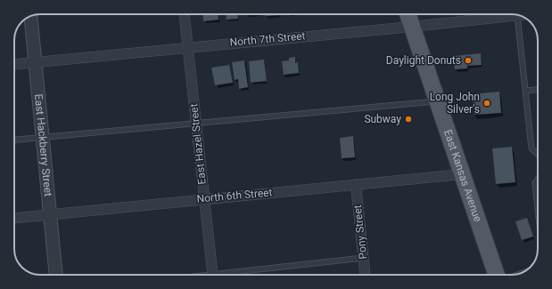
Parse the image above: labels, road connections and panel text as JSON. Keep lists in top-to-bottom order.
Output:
{
  "streets": {
    "main road": ["East Kansas Avenue"],
    "street": [
      "North 7th Street",
      "East Hazel Street",
      "East Hackberry Street",
      "North 6th Street",
      "Pony Street"
    ]
  },
  "crossings": [
    ["North 7th Street", "East Hazel Street"],
    ["North 7th Street", "East Hackberry Street"],
    ["North 7th Street", "East Kansas Avenue"],
    ["East Hazel Street", "North 6th Street"],
    ["East Hackberry Street", "North 6th Street"],
    ["East Kansas Avenue", "North 6th Street"],
    ["North 6th Street", "Pony Street"]
  ],
  "places": ["Daylight Donuts", "Long John Silver's", "Subway"]
}
